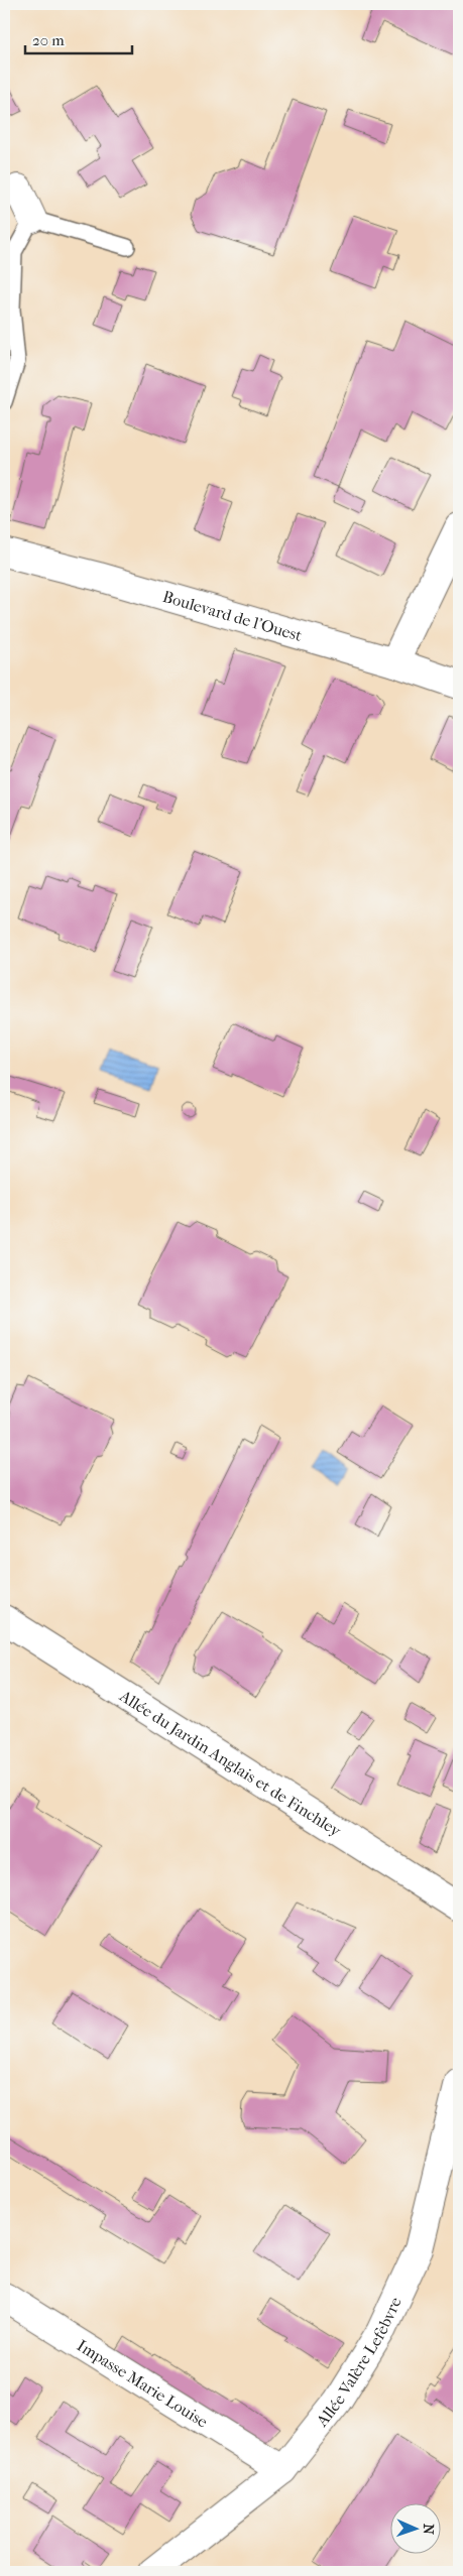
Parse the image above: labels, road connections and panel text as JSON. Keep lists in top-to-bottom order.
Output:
{
  "streets": {
    "street": [
      "Boulevard de l'Ouest",
      "Allée du Jardin Anglais et de Finchley",
      "Allée Valère Lefebvre",
      "Impasse Marie Louise"
    ]
  },
  "crossings": [
    ["Allée Valère Lefebvre", "Impasse Marie Louise"]
  ],
  "scale_bar": "20 m",
  "north": "right"
}
